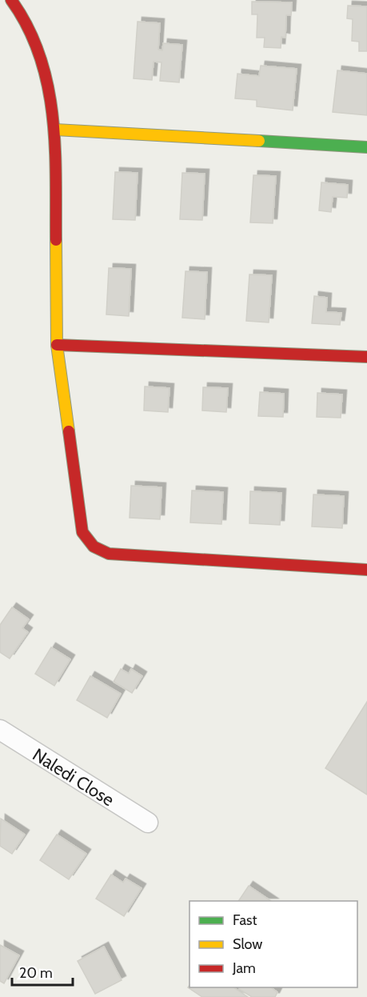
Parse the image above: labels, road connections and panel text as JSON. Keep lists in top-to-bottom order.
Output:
{
  "streets": {
    "street": ["Naledi Close"]
  },
  "legend": ["Fast", "Slow", "Jam"],
  "scale_bar": "20 m"
}
